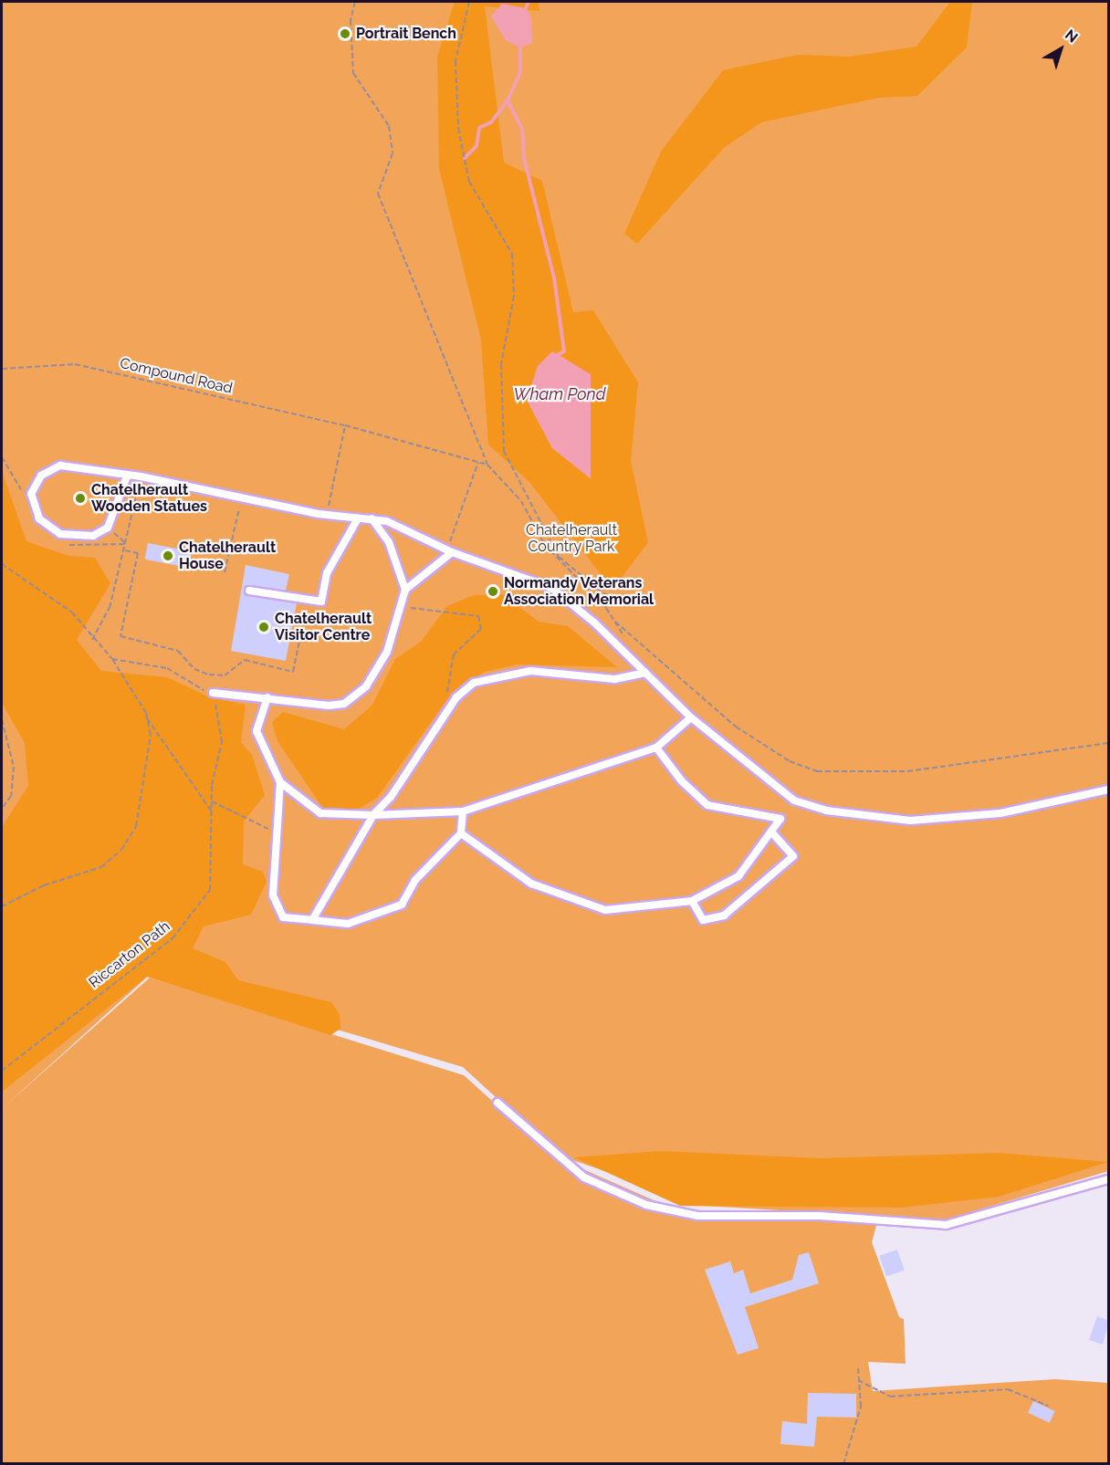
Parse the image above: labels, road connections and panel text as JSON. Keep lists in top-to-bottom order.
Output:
{
  "streets": {
    "path": ["Compound Road", "Riccarton Path"]
  },
  "water": ["Wham Pond"],
  "parks": ["Chatelherault Country Park"],
  "places": [
    "Portrait Bench",
    "Chatelherault Wooden Statues",
    "Chatelherault House",
    "Normandy Veterans Association Memorial",
    "Chatelherault Visitor Centre"
  ],
  "north": "top right"
}
